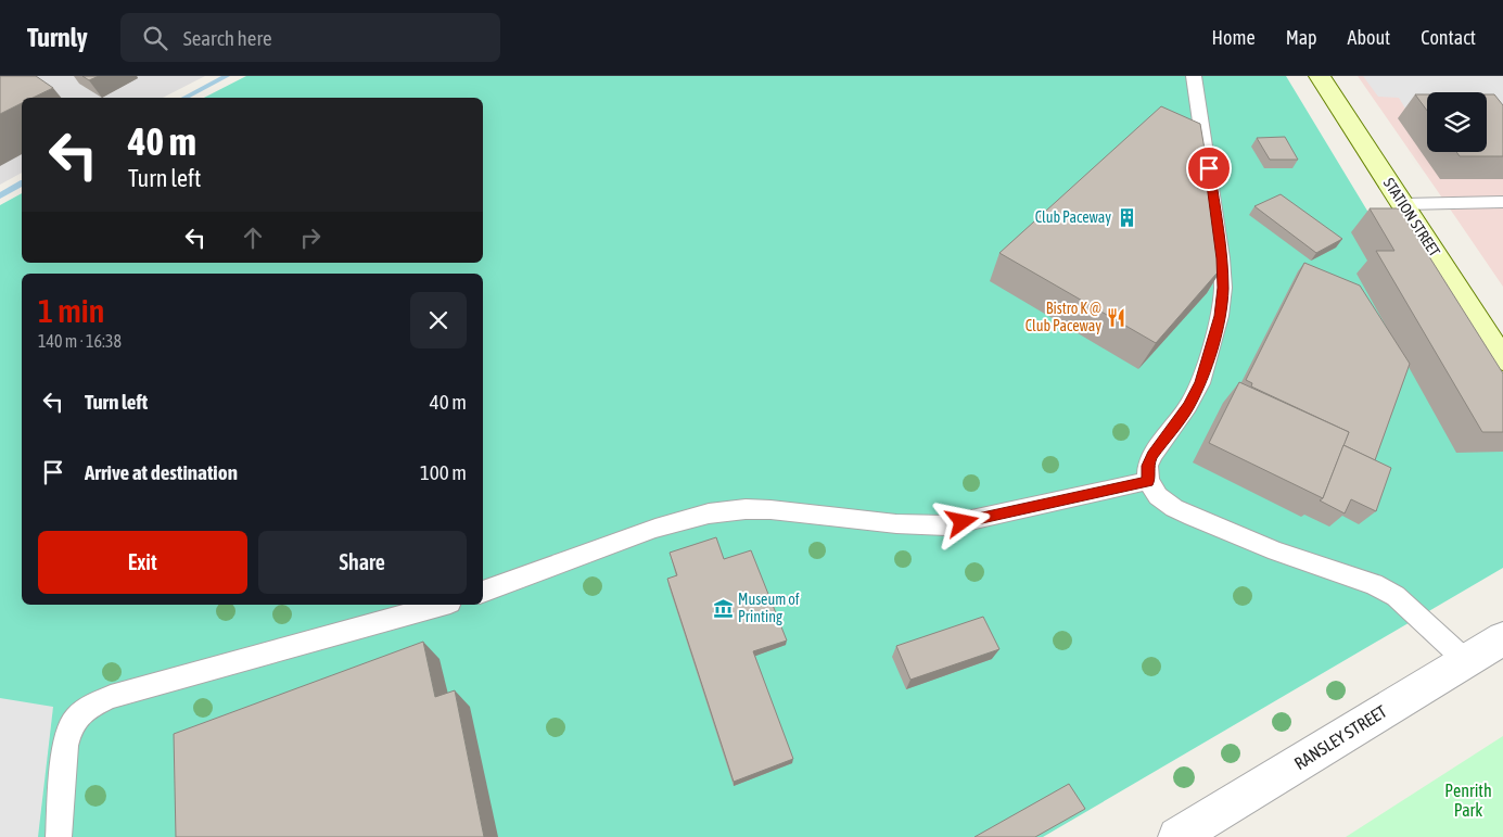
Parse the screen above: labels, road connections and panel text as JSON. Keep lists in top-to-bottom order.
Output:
{
  "streets": {
    "street": ["STATION STREET", "RANSLEY STREET"]
  },
  "parks": ["Penrith Park"],
  "places": {
    "building": ["Club Paceway"],
    "restaurant": ["Bistro K @ Club Paceway"],
    "museum": ["Museum of Printing"]
  },
  "page": {
    "header": "Turnly",
    "search": "Search here",
    "nav": [
      "Home",
      "Map",
      "About",
      "Contact"
    ],
    "turn": ["40 m", "Turn left"],
    "heading": ["1 min", "140 m · 16:38"],
    "list": [
      {
        "name": "Turn left",
        "value": "40 m"
      },
      {
        "name": "Arrive at destination",
        "value": "100 m"
      }
    ],
    "buttons": ["Exit", "Share"]
  }
}
